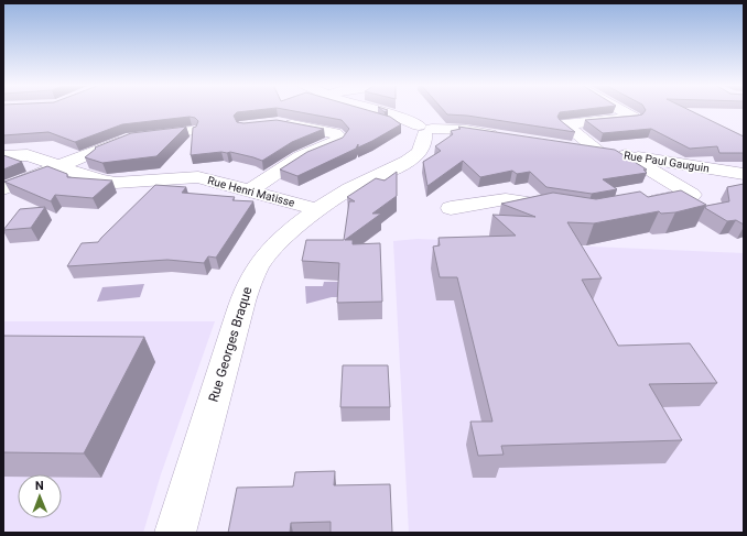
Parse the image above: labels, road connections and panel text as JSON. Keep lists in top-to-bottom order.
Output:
{
  "streets": {
    "street": ["Rue Paul Gauguin", "Rue Henri Matisse", "Rue Georges Braque"]
  },
  "crossings": [
    ["Rue Henri Matisse", "Rue Georges Braque"]
  ],
  "north": "top"
}
